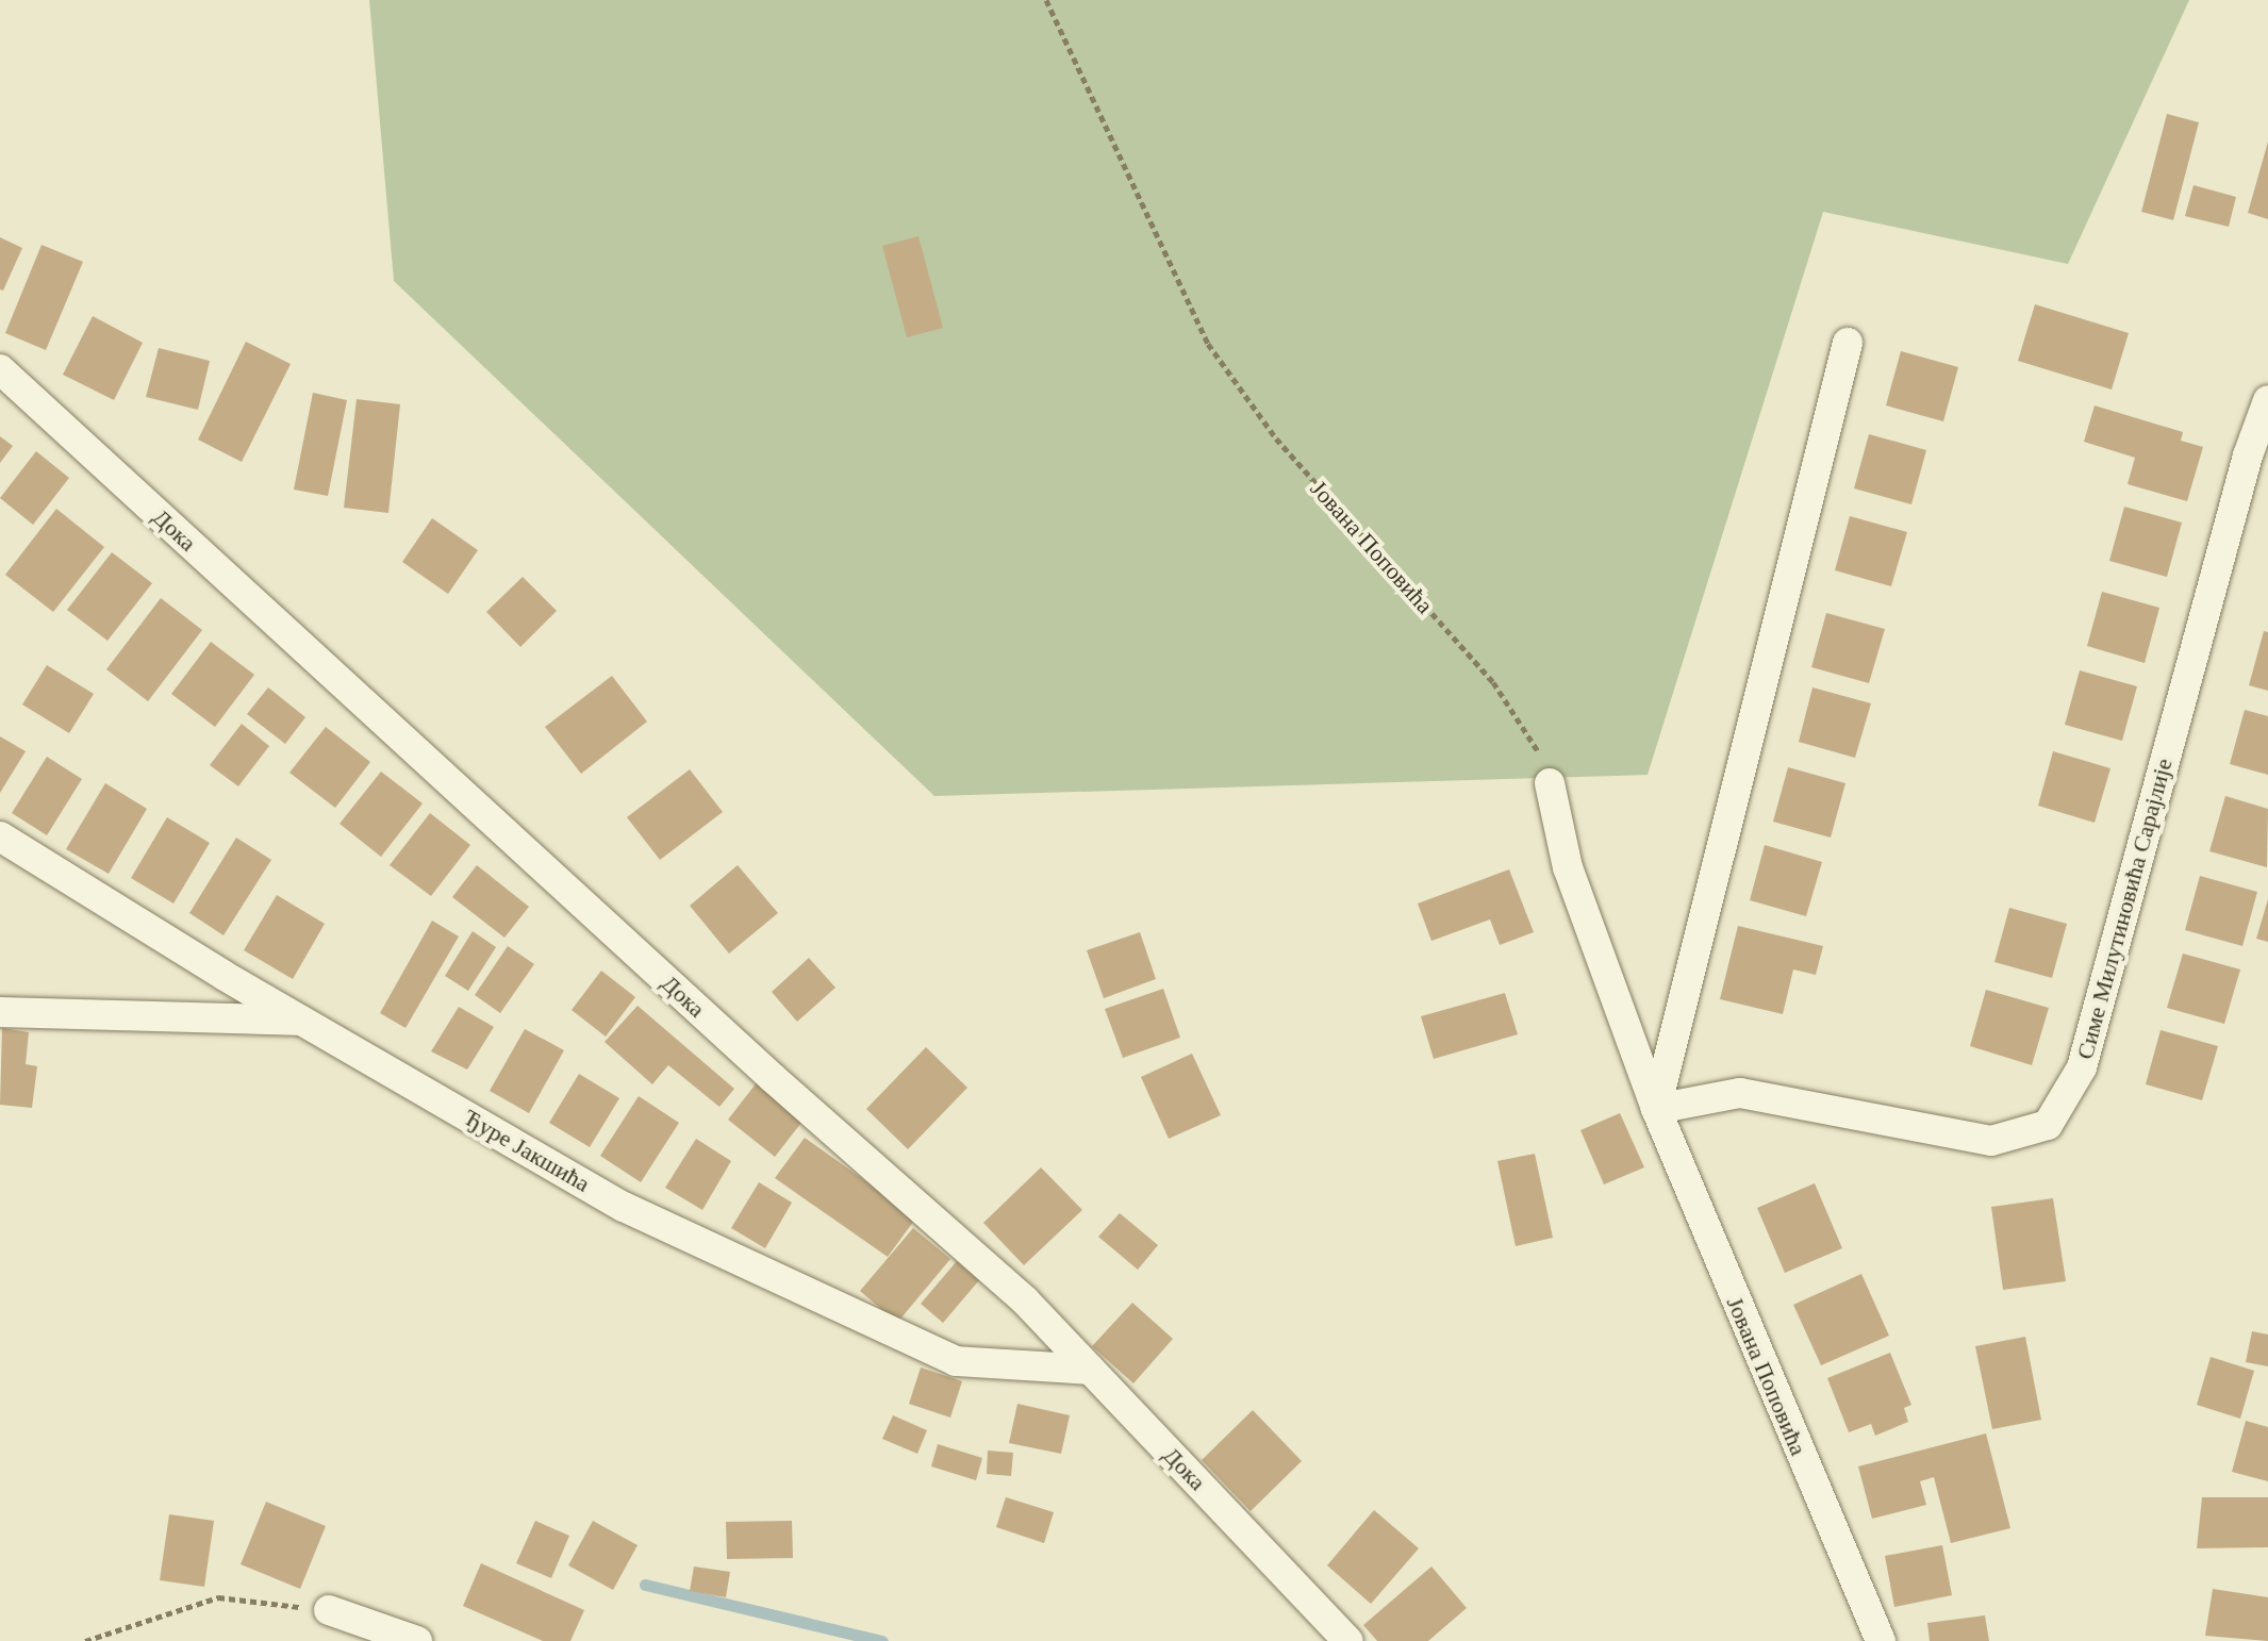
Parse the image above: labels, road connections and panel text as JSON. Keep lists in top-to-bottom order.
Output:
{
  "streets": {
    "street": [
      "Дока",
      "Јована Поповића",
      "Симе Милутиновића Сарајлије",
      "Ђуре Јакшића"
    ]
  },
  "crossings": [
    ["Дока", "Ђуре Јакшића"],
    ["Јована Поповића", "Симе Милутиновића Сарајлије"]
  ]
}
